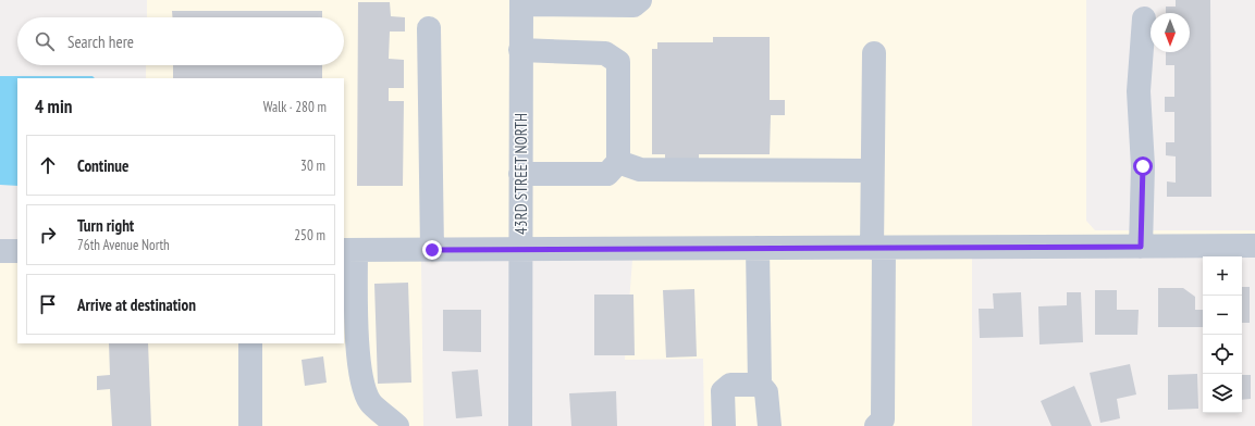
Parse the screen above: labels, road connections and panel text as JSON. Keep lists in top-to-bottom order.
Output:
{
  "streets": {
    "street": ["43RD STREET NORTH"]
  },
  "north": "bottom",
  "page": {
    "search": "Search here",
    "heading": ["4 min", "Walk · 280 m"],
    "list": [
      ["Continue", "30 m"],
      ["Turn right", "76th Avenue North", "250 m"],
      "Arrive at destination"
    ],
    "map_buttons": ["+", "−"]
  }
}
